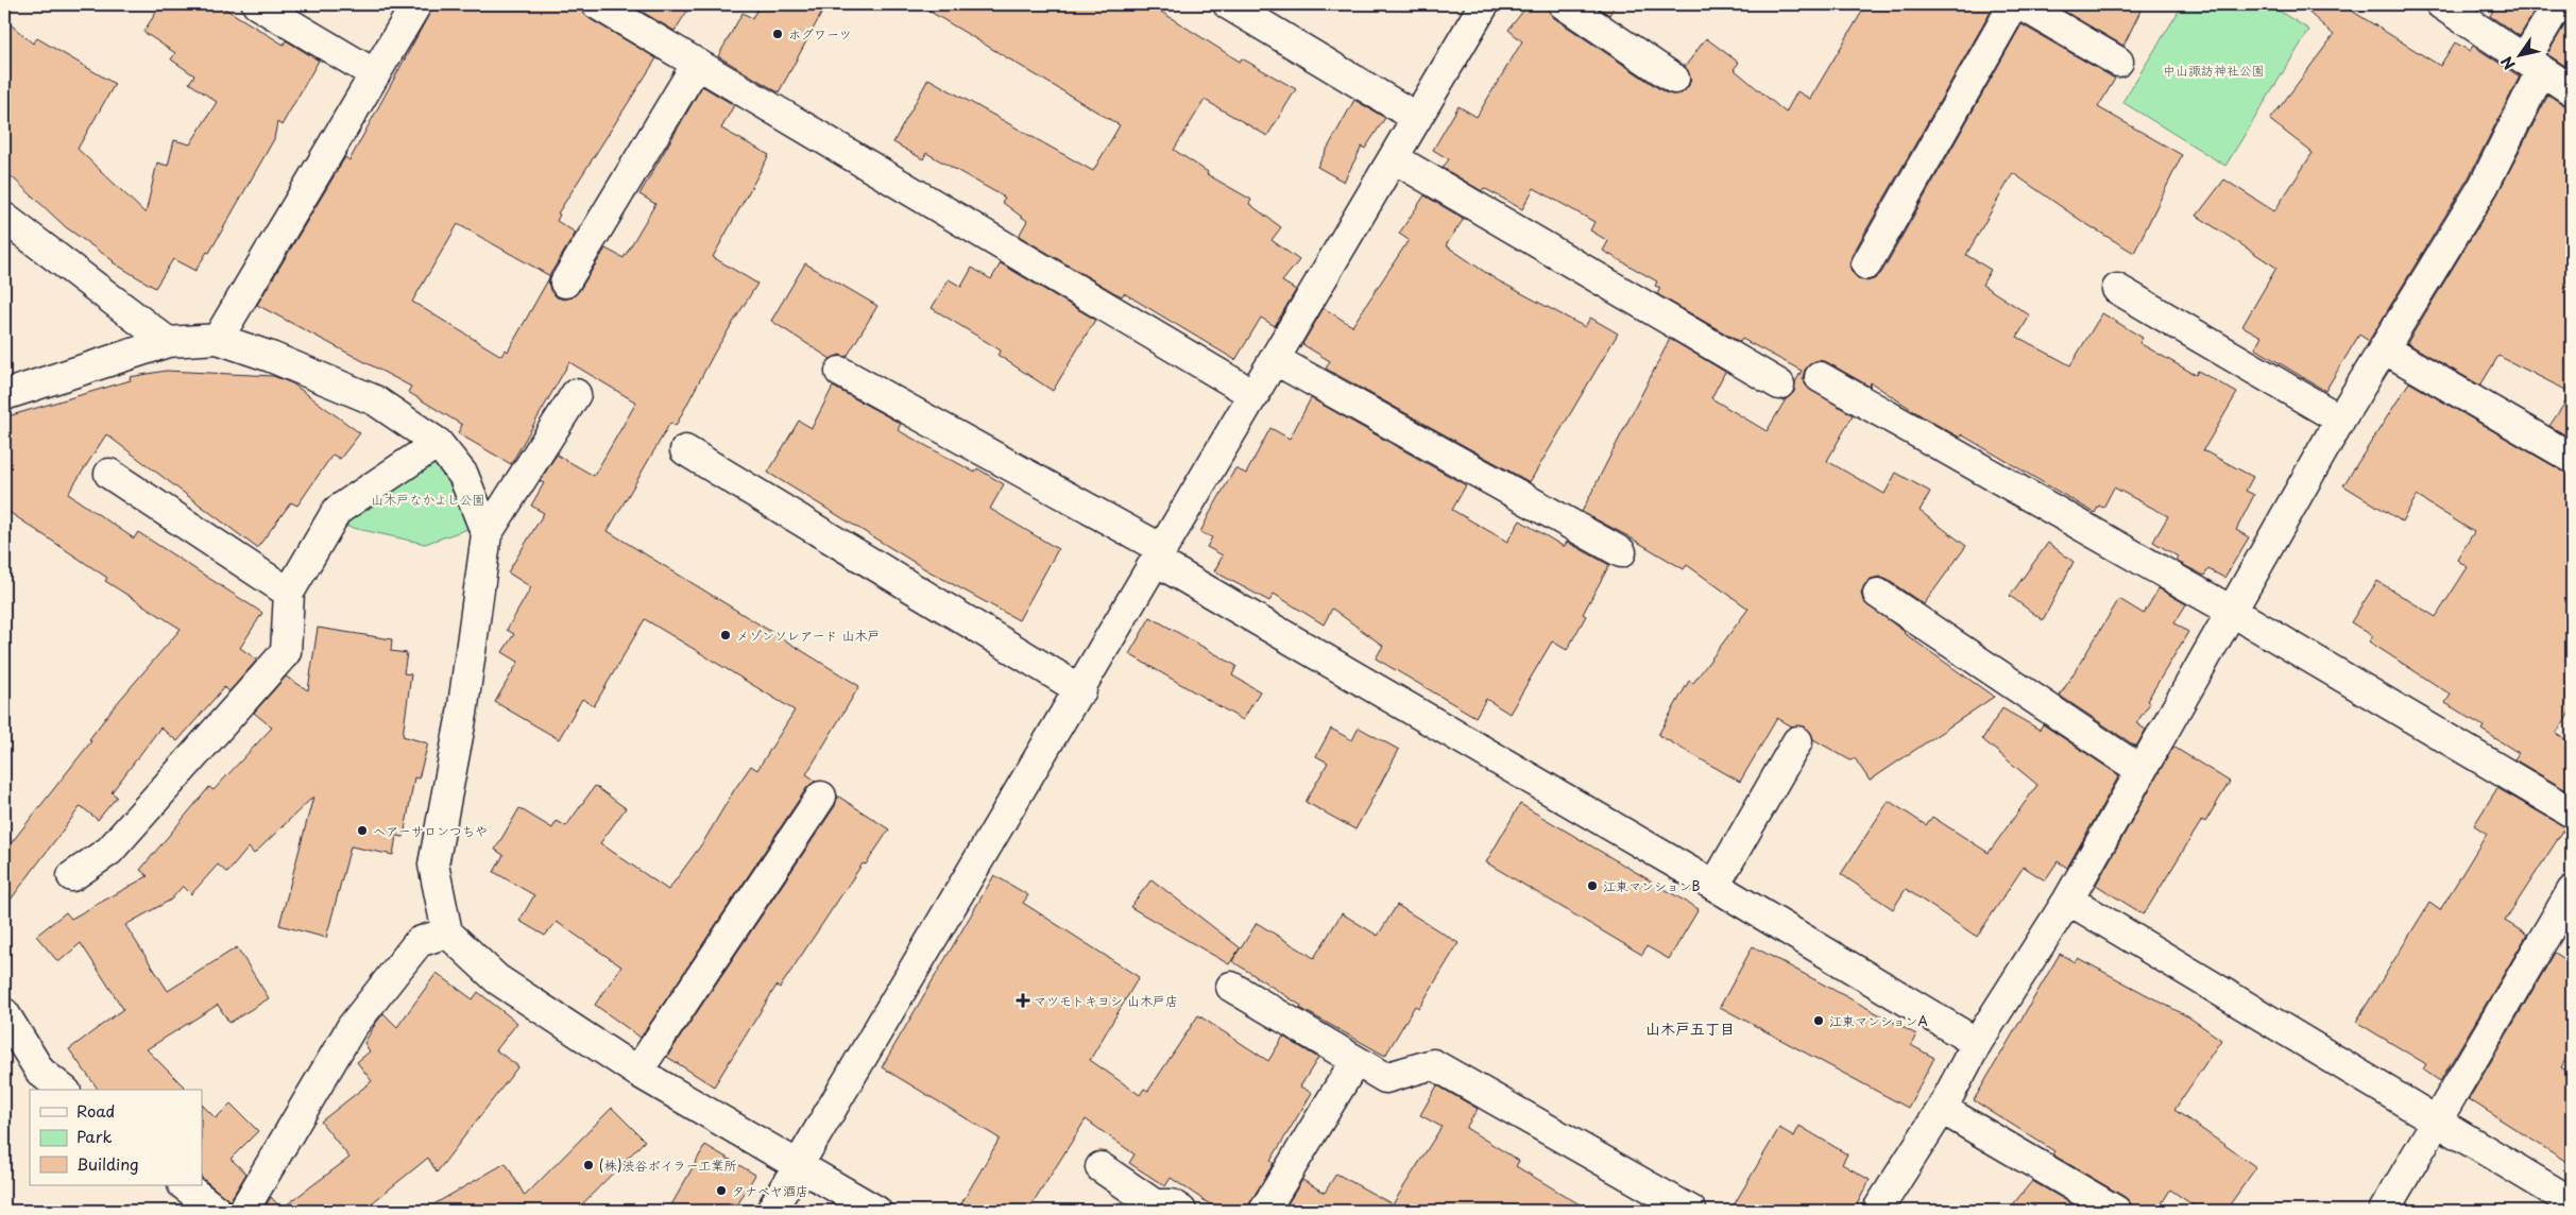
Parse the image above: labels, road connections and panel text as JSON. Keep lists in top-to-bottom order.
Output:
{
  "districts": ["山木戸五丁目"],
  "parks": ["中山諏訪神社公園", "山木戸なかよし公園"],
  "places": {
    "other": [
      "ホグワーツ",
      "メゾンソレアード 山木戸",
      "ヘアーサロンつちや",
      "江東マンションB",
      "江東マンションA",
      "(株)渋谷ボイラー工業所",
      "タナベヤ酒店"
    ],
    "health": ["マツモトキヨシ 山木戸店"]
  },
  "legend": ["Road", "Park", "Building"],
  "north": "bottom left"
}
